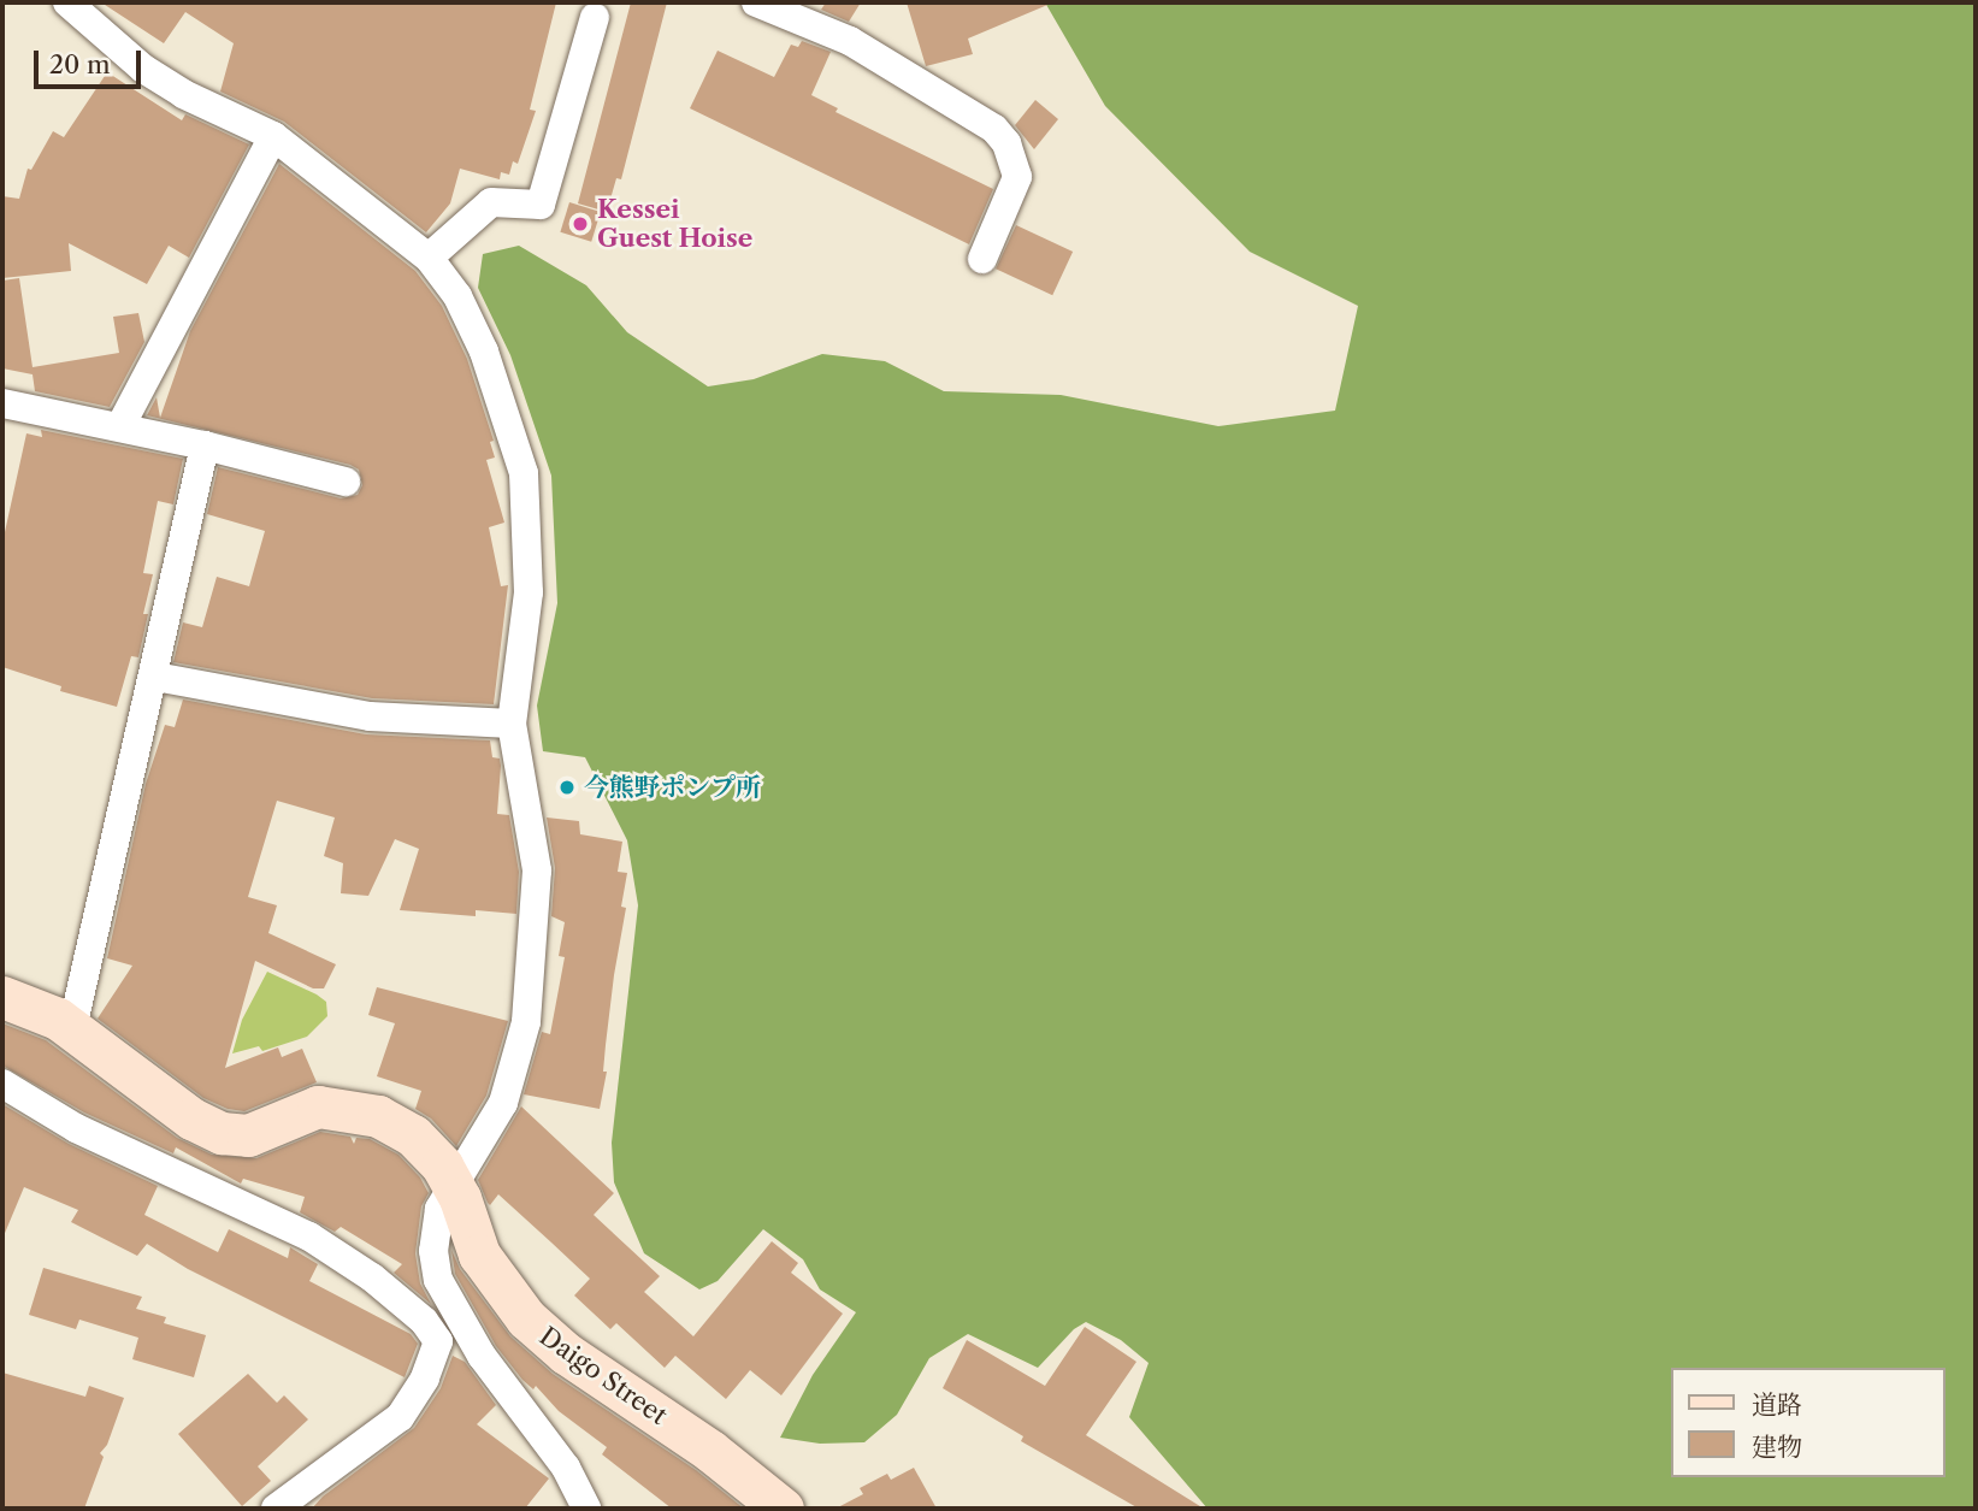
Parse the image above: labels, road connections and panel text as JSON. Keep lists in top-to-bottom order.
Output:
{
  "streets": {
    "main road": ["Daigo Street"]
  },
  "places": ["Kessei Guest Hoise", "今熊野ポンプ所"],
  "legend": ["道路", "建物"],
  "scale_bar": "20 m"
}
